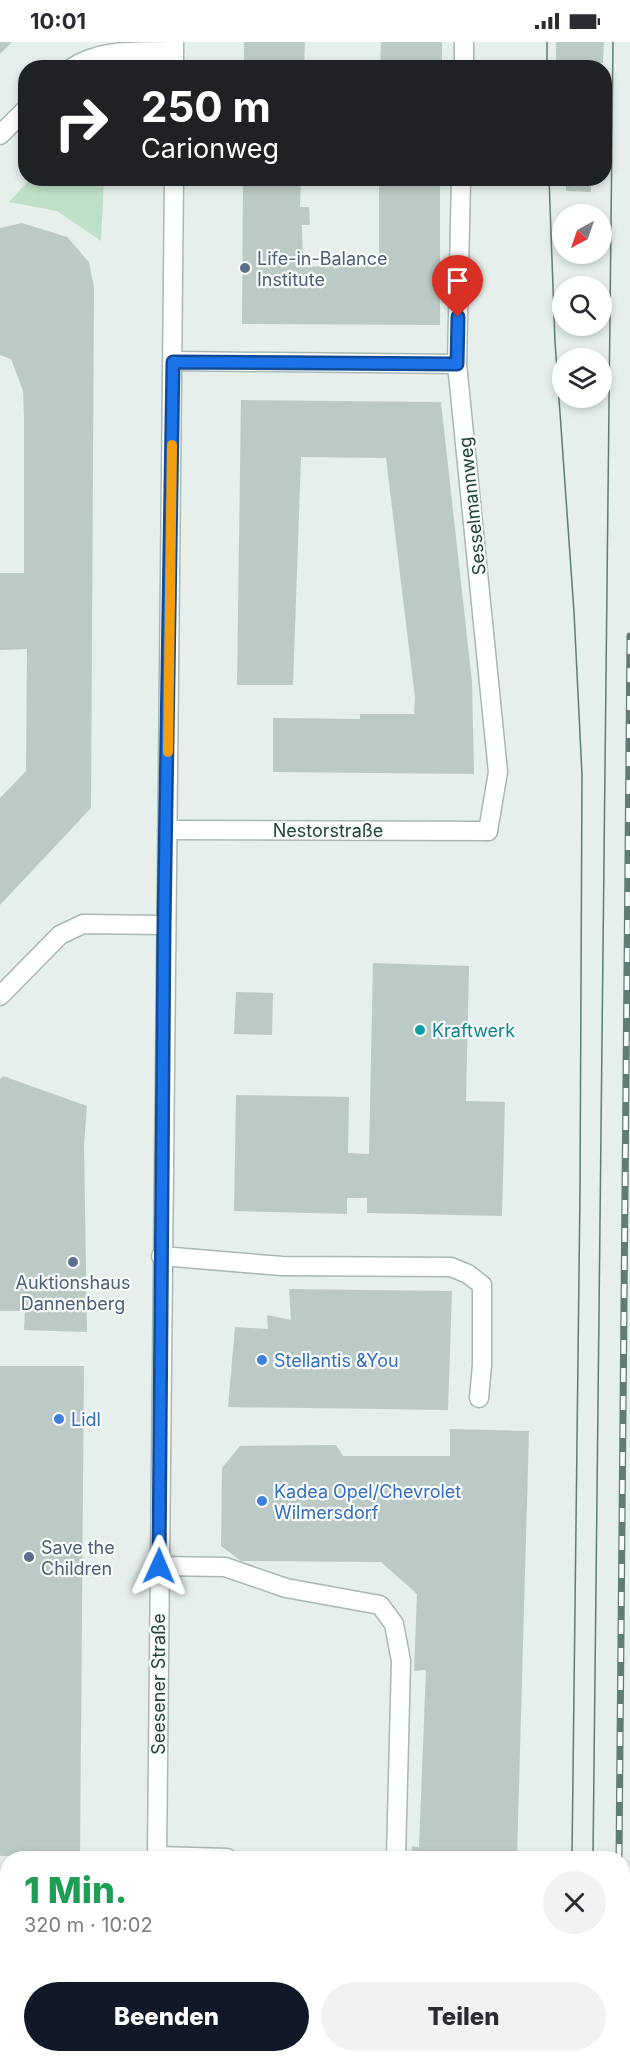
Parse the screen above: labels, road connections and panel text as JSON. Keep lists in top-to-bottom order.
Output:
{
  "streets": {
    "street": ["Sesselmannweg", "Nestorstraße", "Seesener Straße"]
  },
  "crossings": [
    ["Sesselmannweg", "Nestorstraße"],
    ["Nestorstraße", "Seesener Straße"]
  ],
  "places": [
    "Life-in-Balance Institute",
    "Kraftwerk",
    "Auktionshaus Dannenberg",
    "Stellantis &You",
    "Lidl",
    "Kadea Opel/Chevrolet Wilmersdorf",
    "Save the Children"
  ],
  "north": "bottom left",
  "page": {
    "status": "10:01",
    "turn": ["250 m", "Carionweg"],
    "heading": ["1 Min.", "320 m · 10:02"],
    "buttons": ["Beenden", "Teilen"]
  }
}
